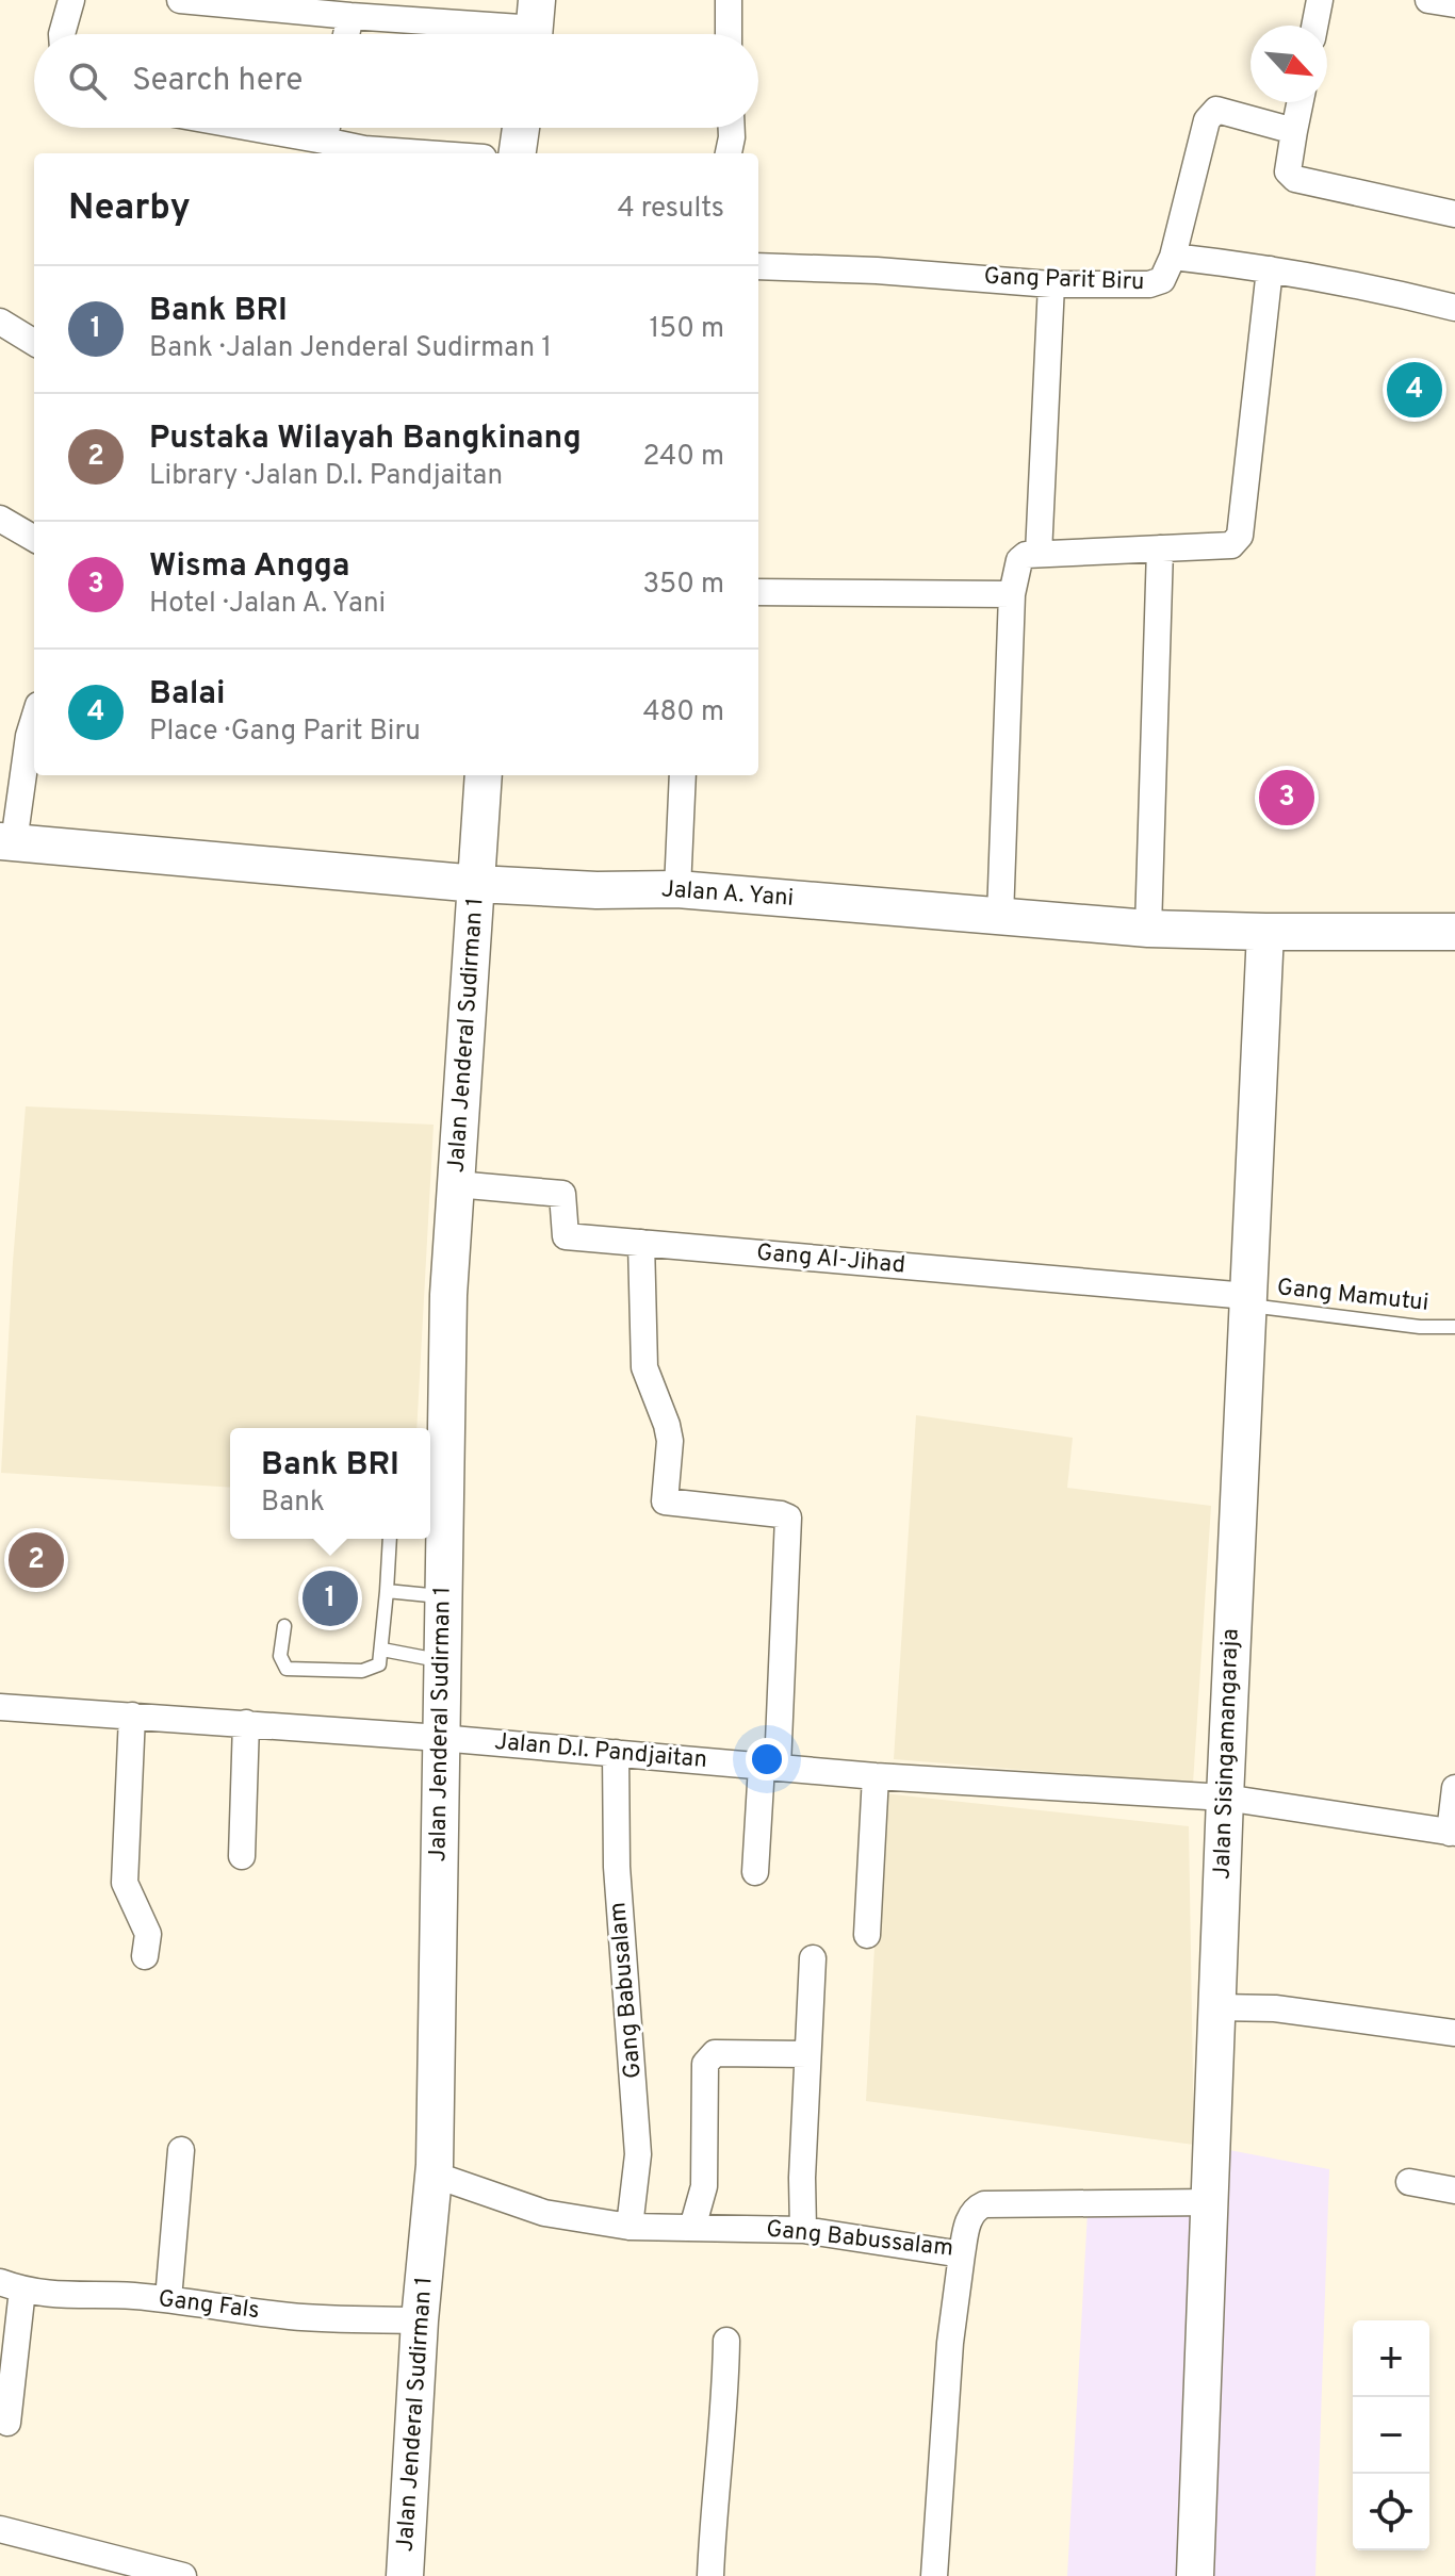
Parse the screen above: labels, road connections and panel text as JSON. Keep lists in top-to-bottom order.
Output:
{
  "streets": {
    "street": [
      "Gang Parit Biru",
      "Jalan A. Yani",
      "Jalan Jenderal Sudirman 1",
      "Gang Al-Jihad",
      "Jalan D.I. Pandjaitan",
      "Jalan Sisingamangaraja",
      "Gang Babusalam",
      "Gang Babussalam",
      "Gang Fals"
    ],
    "lane": ["Gang Mamutui"]
  },
  "crossings": [
    ["Jalan A. Yani", "Jalan Jenderal Sudirman 1"],
    ["Jalan A. Yani", "Jalan Sisingamangaraja"],
    ["Jalan Jenderal Sudirman 1", "Gang Al-Jihad"],
    ["Jalan Jenderal Sudirman 1", "Jalan D.I. Pandjaitan"],
    ["Jalan Jenderal Sudirman 1", "Gang Babussalam"],
    ["Jalan Jenderal Sudirman 1", "Gang Fals"],
    ["Gang Al-Jihad", "Gang Mamutui"],
    ["Gang Al-Jihad", "Jalan Sisingamangaraja"],
    ["Gang Mamutui", "Jalan Sisingamangaraja"],
    ["Jalan D.I. Pandjaitan", "Jalan Sisingamangaraja"],
    ["Jalan D.I. Pandjaitan", "Gang Babusalam"],
    ["Jalan Sisingamangaraja", "Gang Babussalam"],
    ["Gang Babusalam", "Gang Babussalam"]
  ],
  "north": "bottom right",
  "page": {
    "search": "Search here",
    "heading": ["Nearby", "4 results"],
    "list": [
      {
        "mark": "1",
        "name": "Bank BRI",
        "note": "Bank · Jalan Jenderal Sudirman 1",
        "value": "150 m"
      },
      {
        "mark": "2",
        "name": "Pustaka Wilayah Bangkinang",
        "note": "Library · Jalan D.I. Pandjaitan",
        "value": "240 m"
      },
      {
        "mark": "3",
        "name": "Wisma Angga",
        "note": "Hotel · Jalan A. Yani",
        "value": "350 m"
      },
      {
        "mark": "4",
        "name": "Balai",
        "note": "Place · Gang Parit Biru",
        "value": "480 m"
      }
    ],
    "pins": [
      "4",
      "3",
      "2",
      "1"
    ],
    "popup": ["Bank BRI", "Bank"],
    "map_buttons": ["+", "−"]
  }
}
